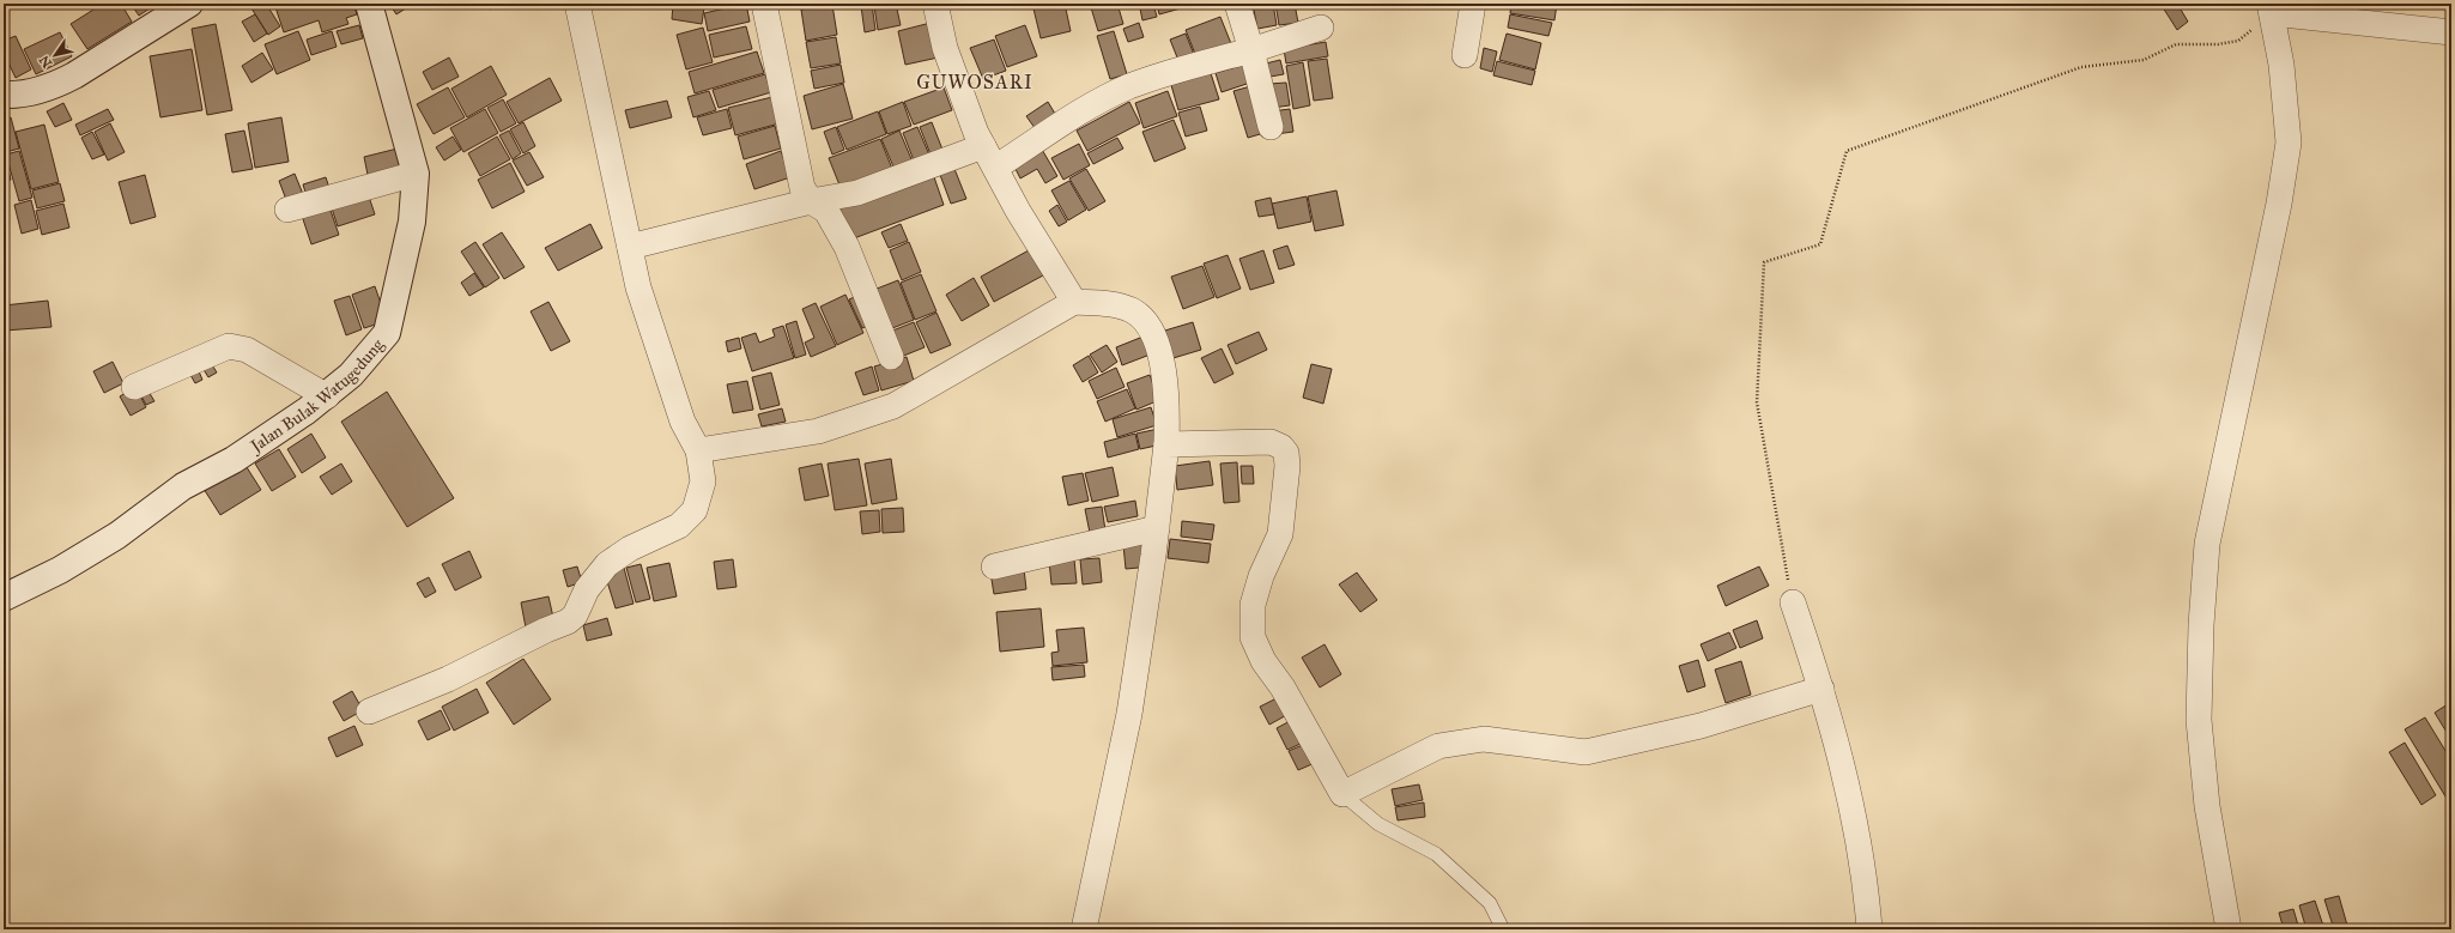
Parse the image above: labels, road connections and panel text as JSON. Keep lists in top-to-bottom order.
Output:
{
  "streets": {
    "street": ["Jalan Bulak Watugedung"]
  },
  "districts": ["GUWOSARI"],
  "north": "bottom left"
}
